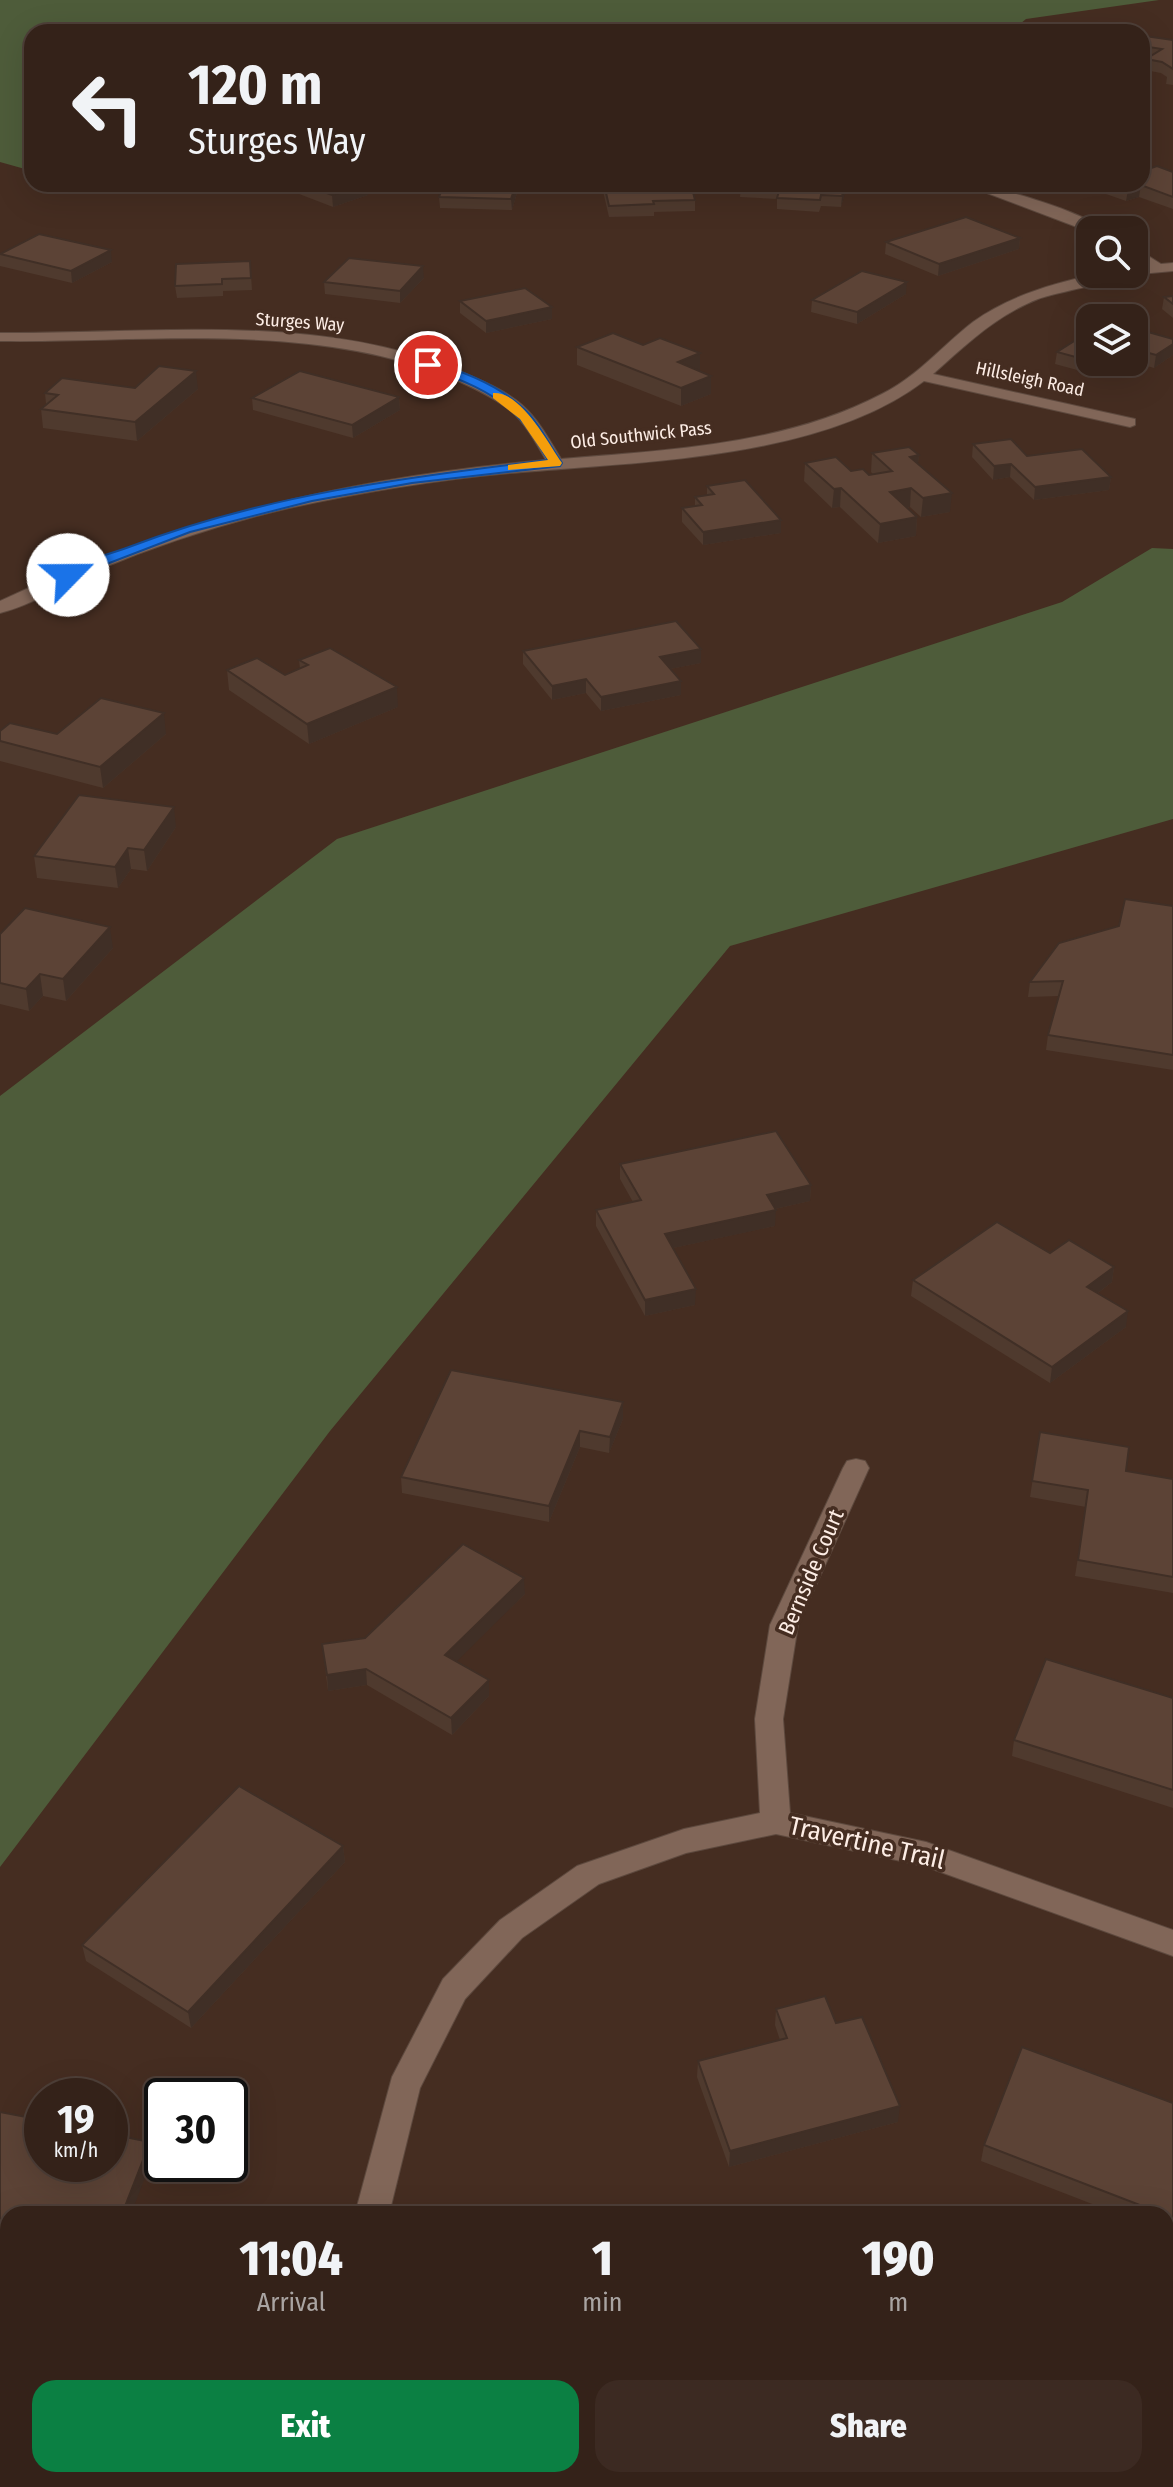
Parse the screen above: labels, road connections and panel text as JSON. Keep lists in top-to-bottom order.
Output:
{
  "streets": {
    "street": [
      "Sturges Way",
      "Hillsleigh Road",
      "Old Southwick Pass",
      "Bernside Court",
      "Travertine Trail"
    ]
  },
  "crossings": [
    ["Sturges Way", "Old Southwick Pass"],
    ["Hillsleigh Road", "Old Southwick Pass"],
    ["Bernside Court", "Travertine Trail"]
  ],
  "page": {
    "turn": ["120 m", "Sturges Way"],
    "speed": "19 km/h",
    "limit": "30",
    "eta": [
      "11:04",
      "Arrival",
      "1",
      "min",
      "190",
      "m"
    ],
    "buttons": ["Exit", "Share"]
  }
}
